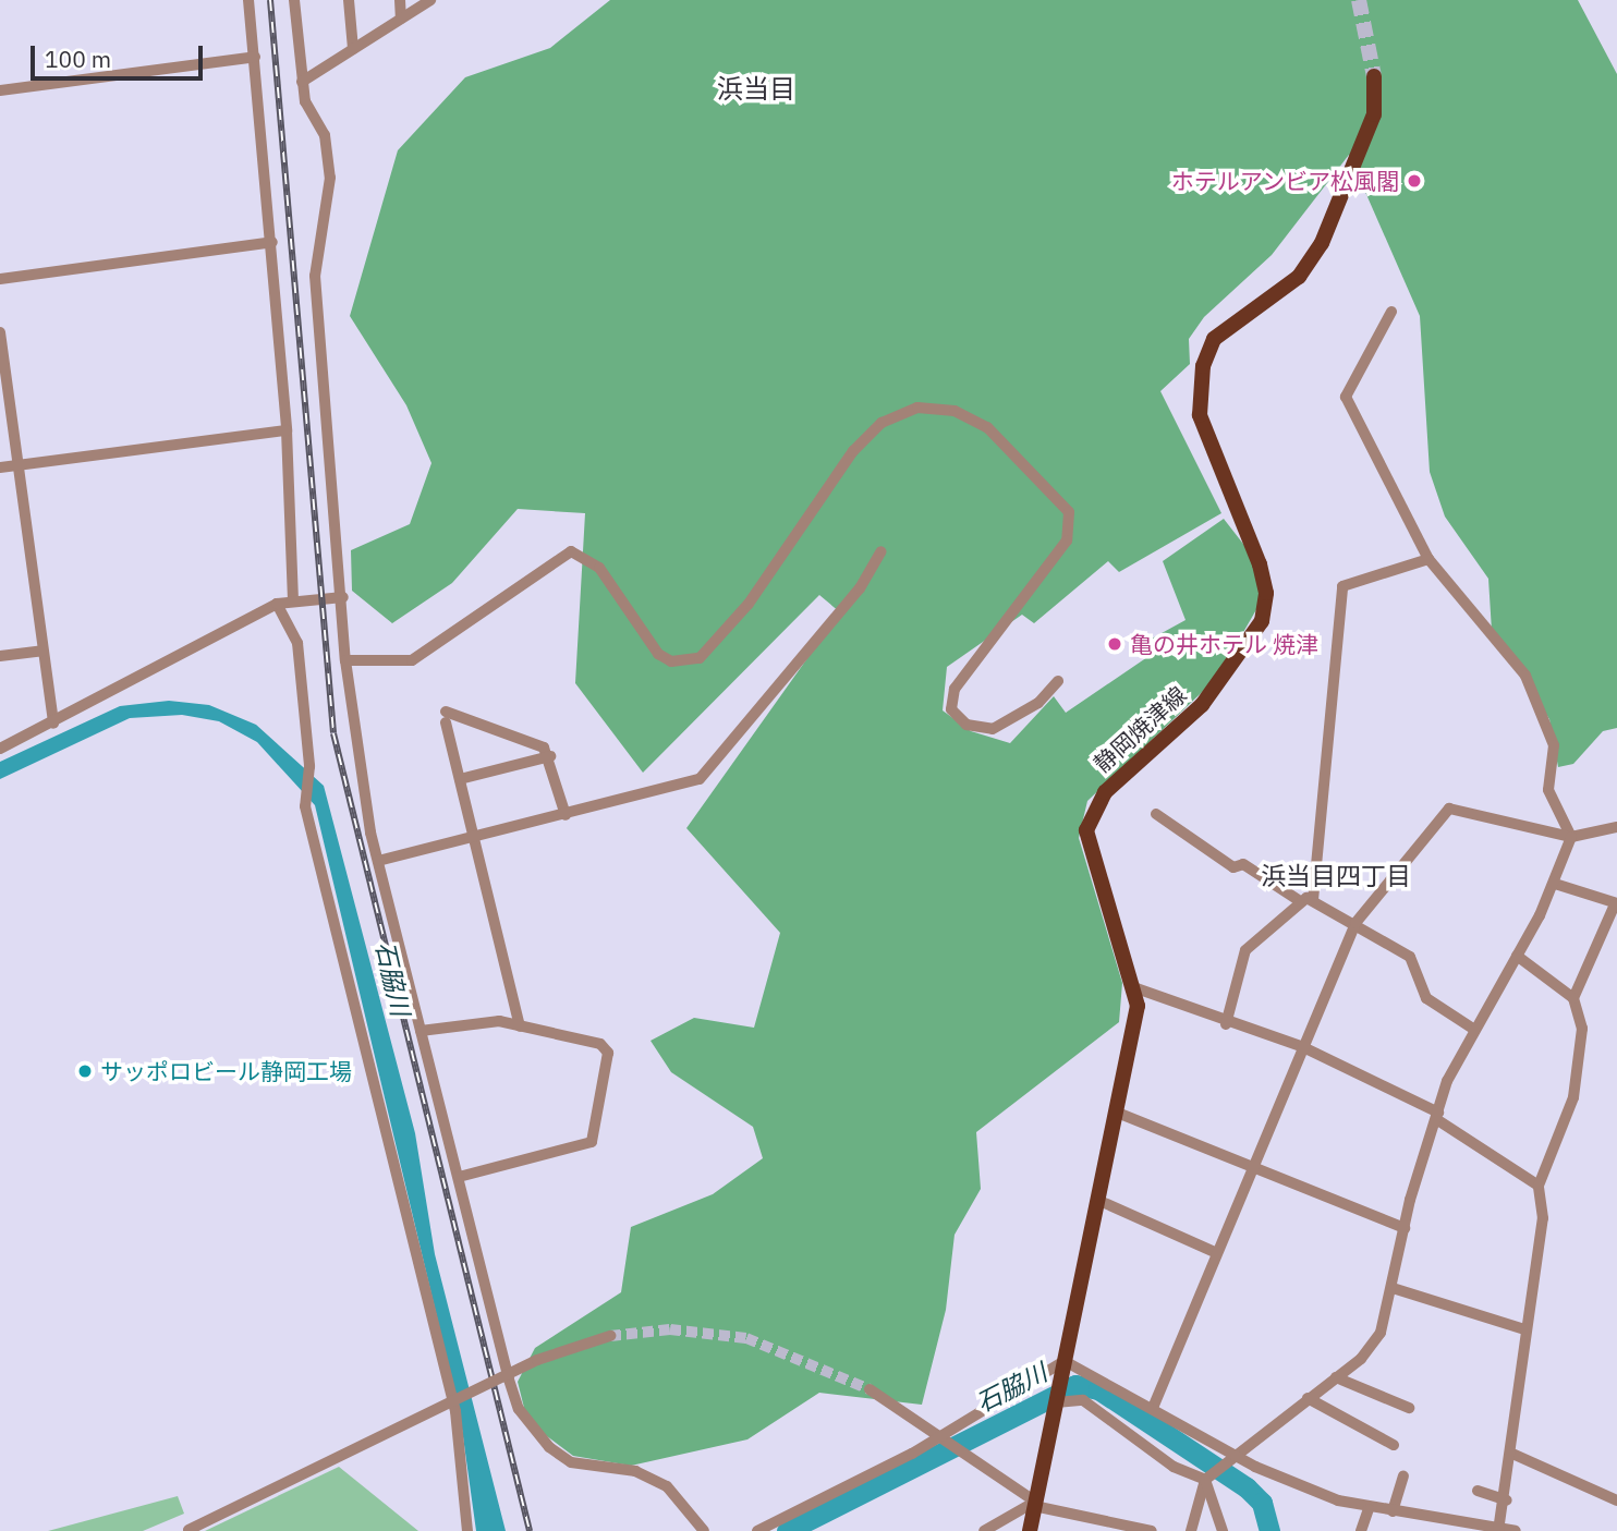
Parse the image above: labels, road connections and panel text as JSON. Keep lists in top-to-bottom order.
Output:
{
  "streets": {
    "main road": ["静岡焼津線"]
  },
  "districts": ["浜当目", "浜当目四丁目"],
  "water": ["石脇川"],
  "places": ["ホテルアンビア松風閣", "亀の井ホテル 焼津", "サッポロビール静岡工場"],
  "scale_bar": "100 m"
}
